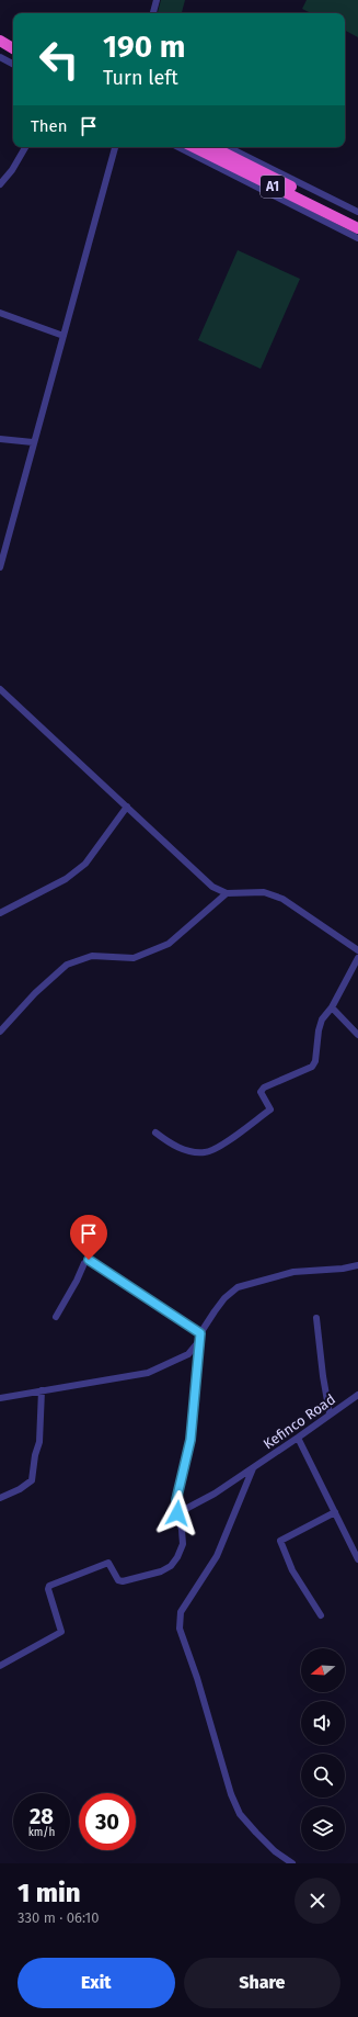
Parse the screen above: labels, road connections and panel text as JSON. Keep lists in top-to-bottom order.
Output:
{
  "streets": {
    "highway": ["A1"],
    "street": ["Kefinco Road"]
  },
  "north": "left",
  "page": {
    "turn": ["190 m", "Turn left"],
    "then": "Then",
    "speed": "28 km/h",
    "limit": "30",
    "heading": ["1 min", "330 m · 06:10"],
    "buttons": ["Exit", "Share"]
  }
}
